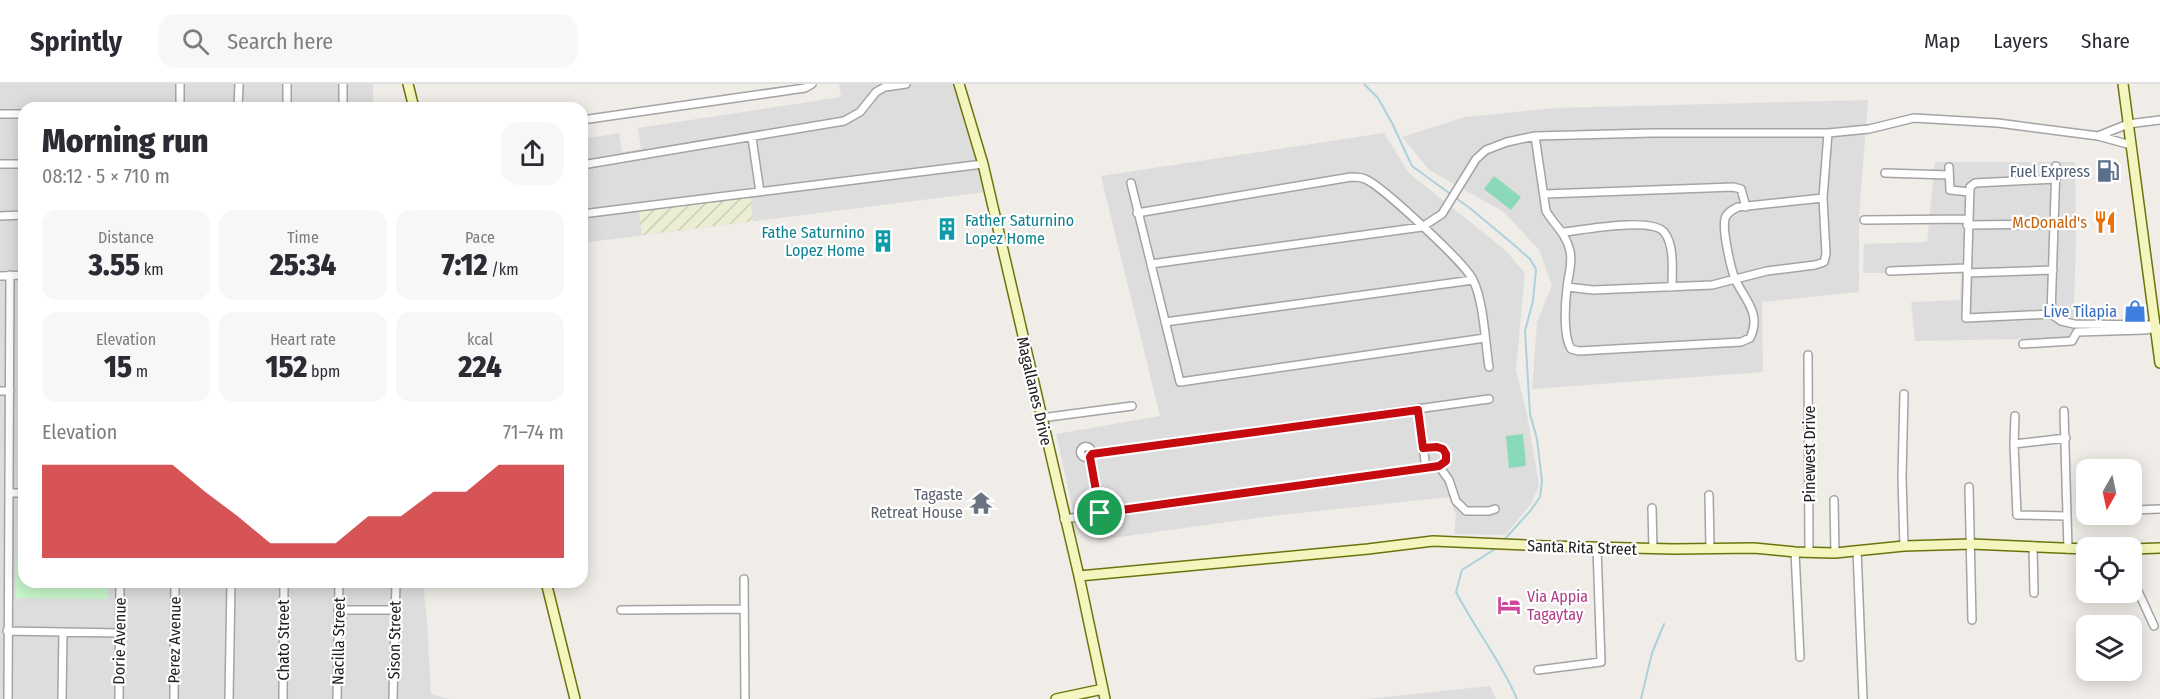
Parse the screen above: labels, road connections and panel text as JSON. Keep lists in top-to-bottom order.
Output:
{
  "streets": {
    "street": [
      "Magallanes Drive",
      "Pinewest Drive",
      "Santa Rita Street",
      "Perez Avenue",
      "Chato Street",
      "Sison Street",
      "Dorie Avenue",
      "Nacilla Street"
    ]
  },
  "crossings": [
    ["Magallanes Drive", "Santa Rita Street"],
    ["Pinewest Drive", "Santa Rita Street"]
  ],
  "places": {
    "fuel station": ["Fuel Express"],
    "restaurant": ["McDonald's"],
    "building": ["Father Saturnino Lopez Home", "Fathe Saturnino Lopez Home"],
    "shop": ["Live Tilapia"],
    "temple": ["Tagaste Retreat House"],
    "hotel": ["Via Appia Tagaytay"]
  },
  "north": "bottom",
  "page": {
    "header": "Sprintly",
    "search": "Search here",
    "nav": ["Map", "Layers", "Share"],
    "heading": ["Morning run", "08:12 · 5 × 710 m"],
    "stats": [
      ["Distance", "3.55 km"],
      ["Time", "25:34"],
      ["Pace", "7:12 /km"],
      ["Elevation", "15 m"],
      ["Heart rate", "152 bpm"],
      ["kcal", "224"]
    ],
    "chart": ["Elevation", "71–74 m"]
  }
}
